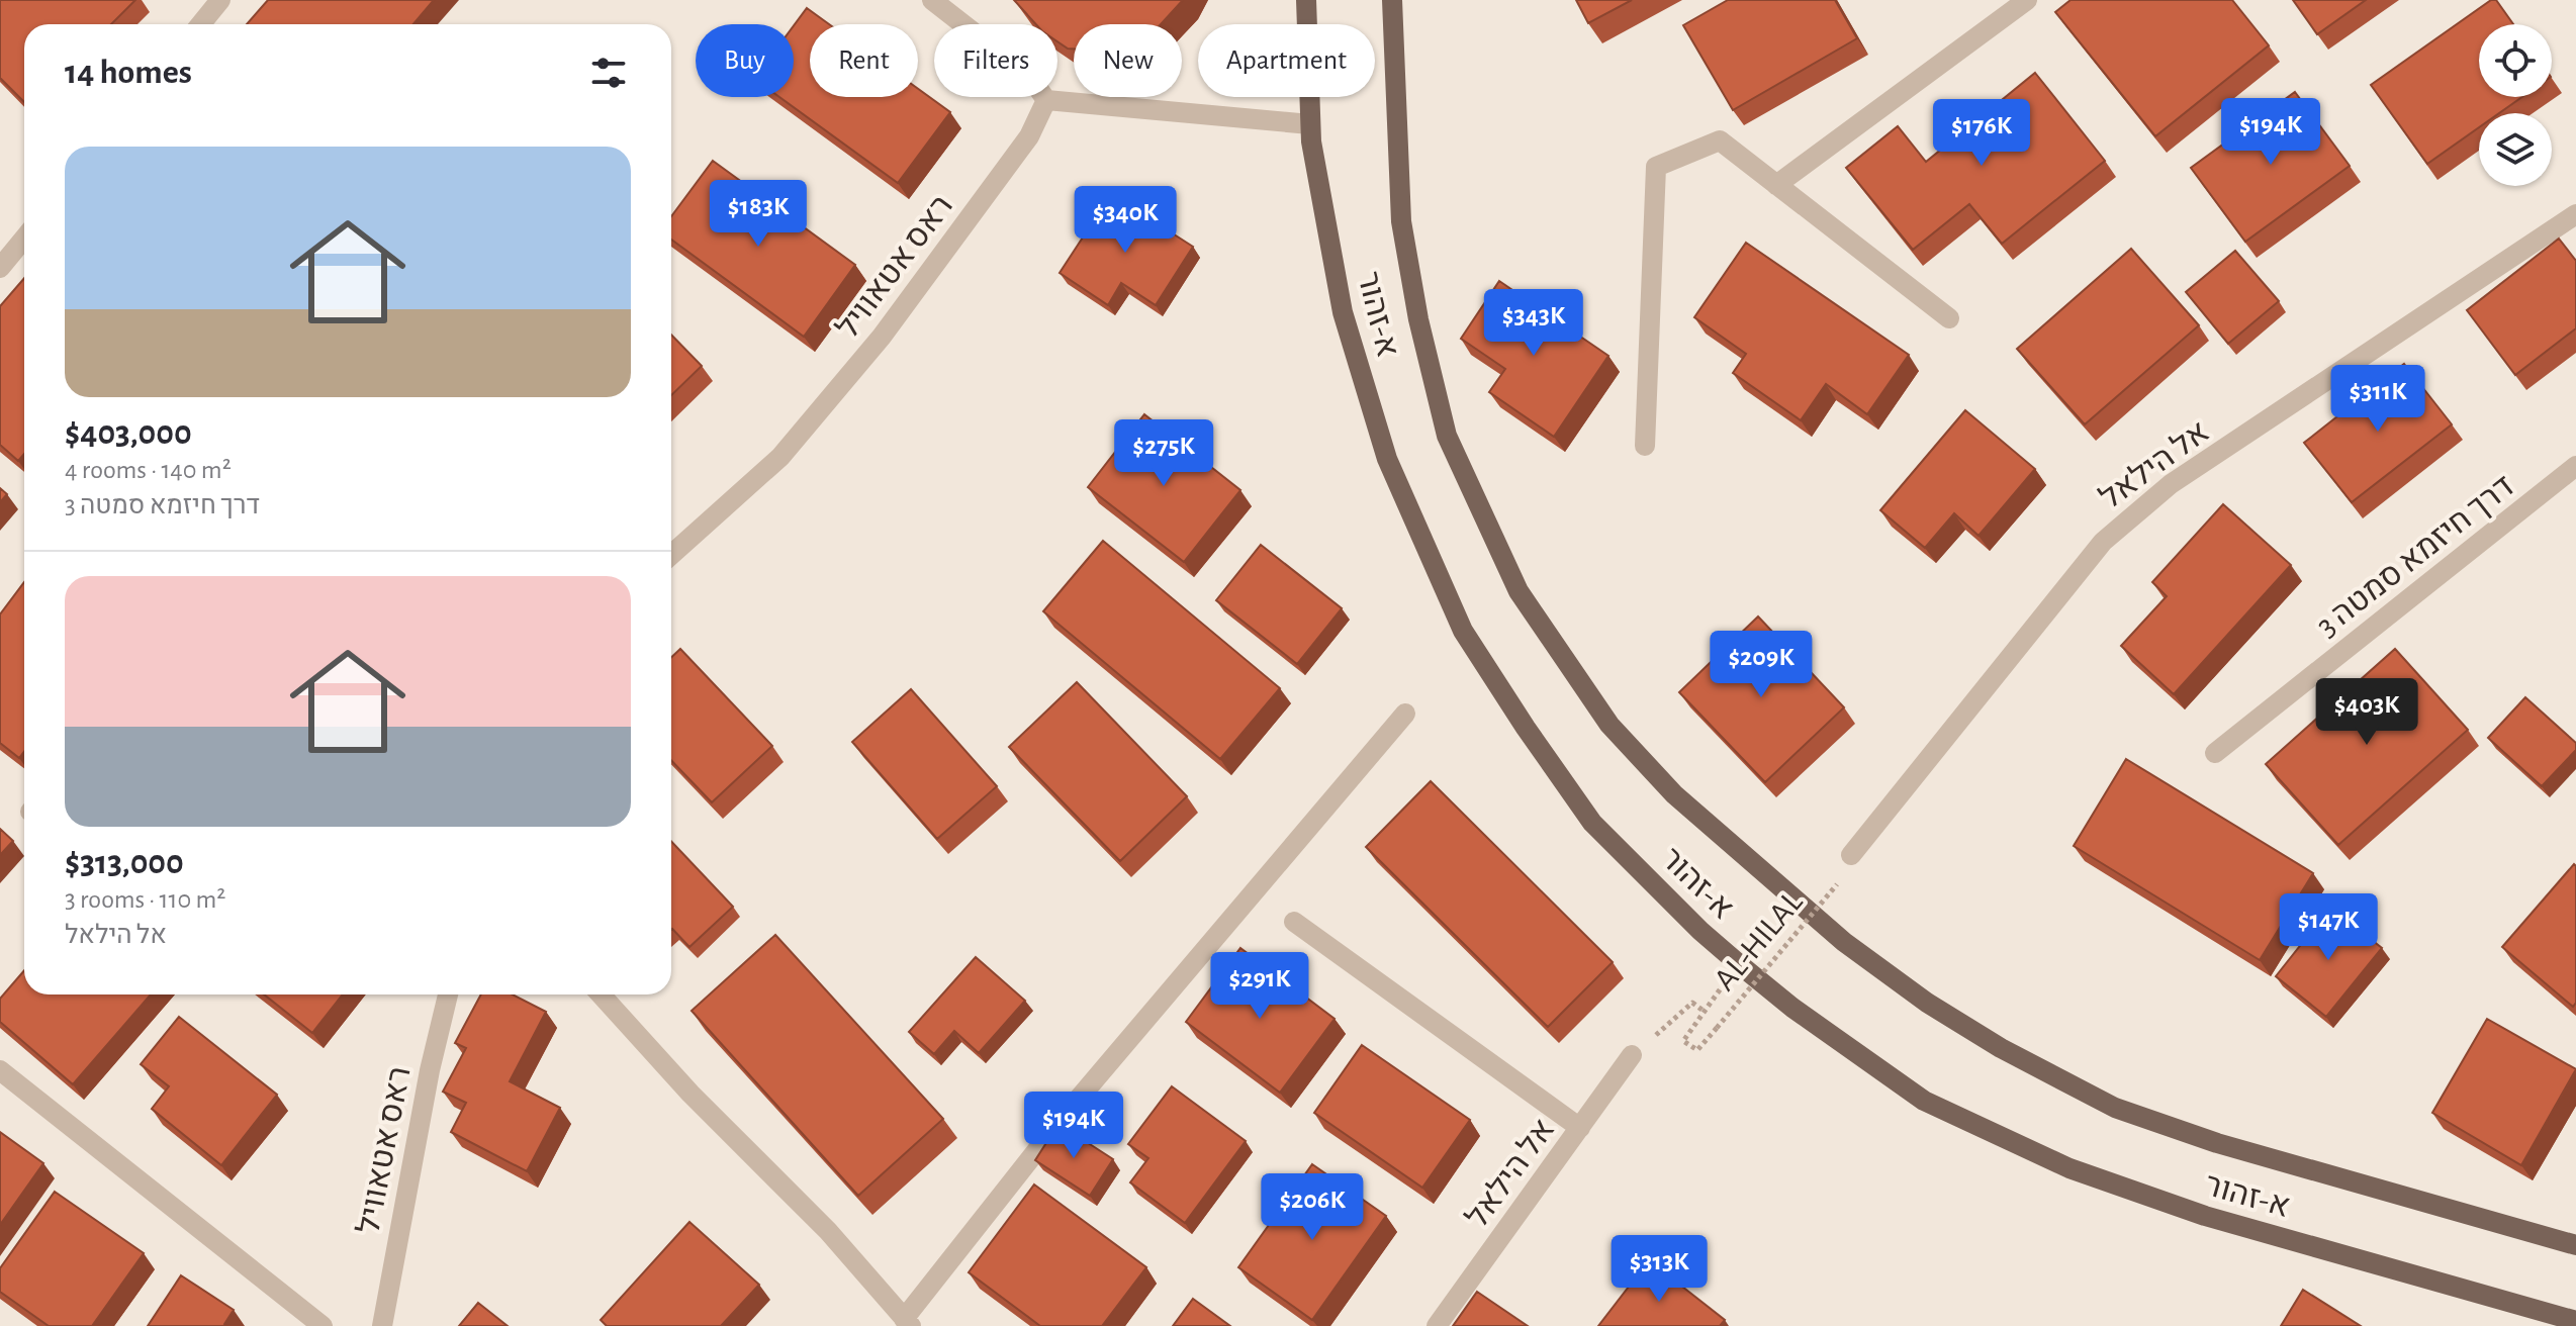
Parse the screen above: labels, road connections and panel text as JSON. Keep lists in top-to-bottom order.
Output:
{
  "streets": {
    "main road": ["א-זהור"],
    "street": ["ראס אטאוויל", "אל הילאל", "דרך חיזמא סמטה 3"],
    "path": ["AL-HILAL"]
  },
  "crossings": [
    ["אל הילאל", "AL-HILAL"]
  ],
  "page": {
    "chip": [
      "Buy",
      "Rent",
      "Filters",
      "New",
      "Apartment"
    ],
    "heading": "14 homes",
    "price": [
      "$194K",
      "$176K",
      "$183K",
      "$340K",
      "$343K",
      "$311K",
      "$275K",
      "$209K",
      "$403K",
      "$147K",
      "$291K",
      "$194K",
      "$206K",
      "$313K"
    ],
    "list": [
      {
        "name": "$403,000",
        "note": "4 rooms · 140 m² · דרך חיזמא סמטה 3"
      },
      {
        "name": "$313,000",
        "note": "3 rooms · 110 m² · אל הילאל"
      }
    ]
  }
}
